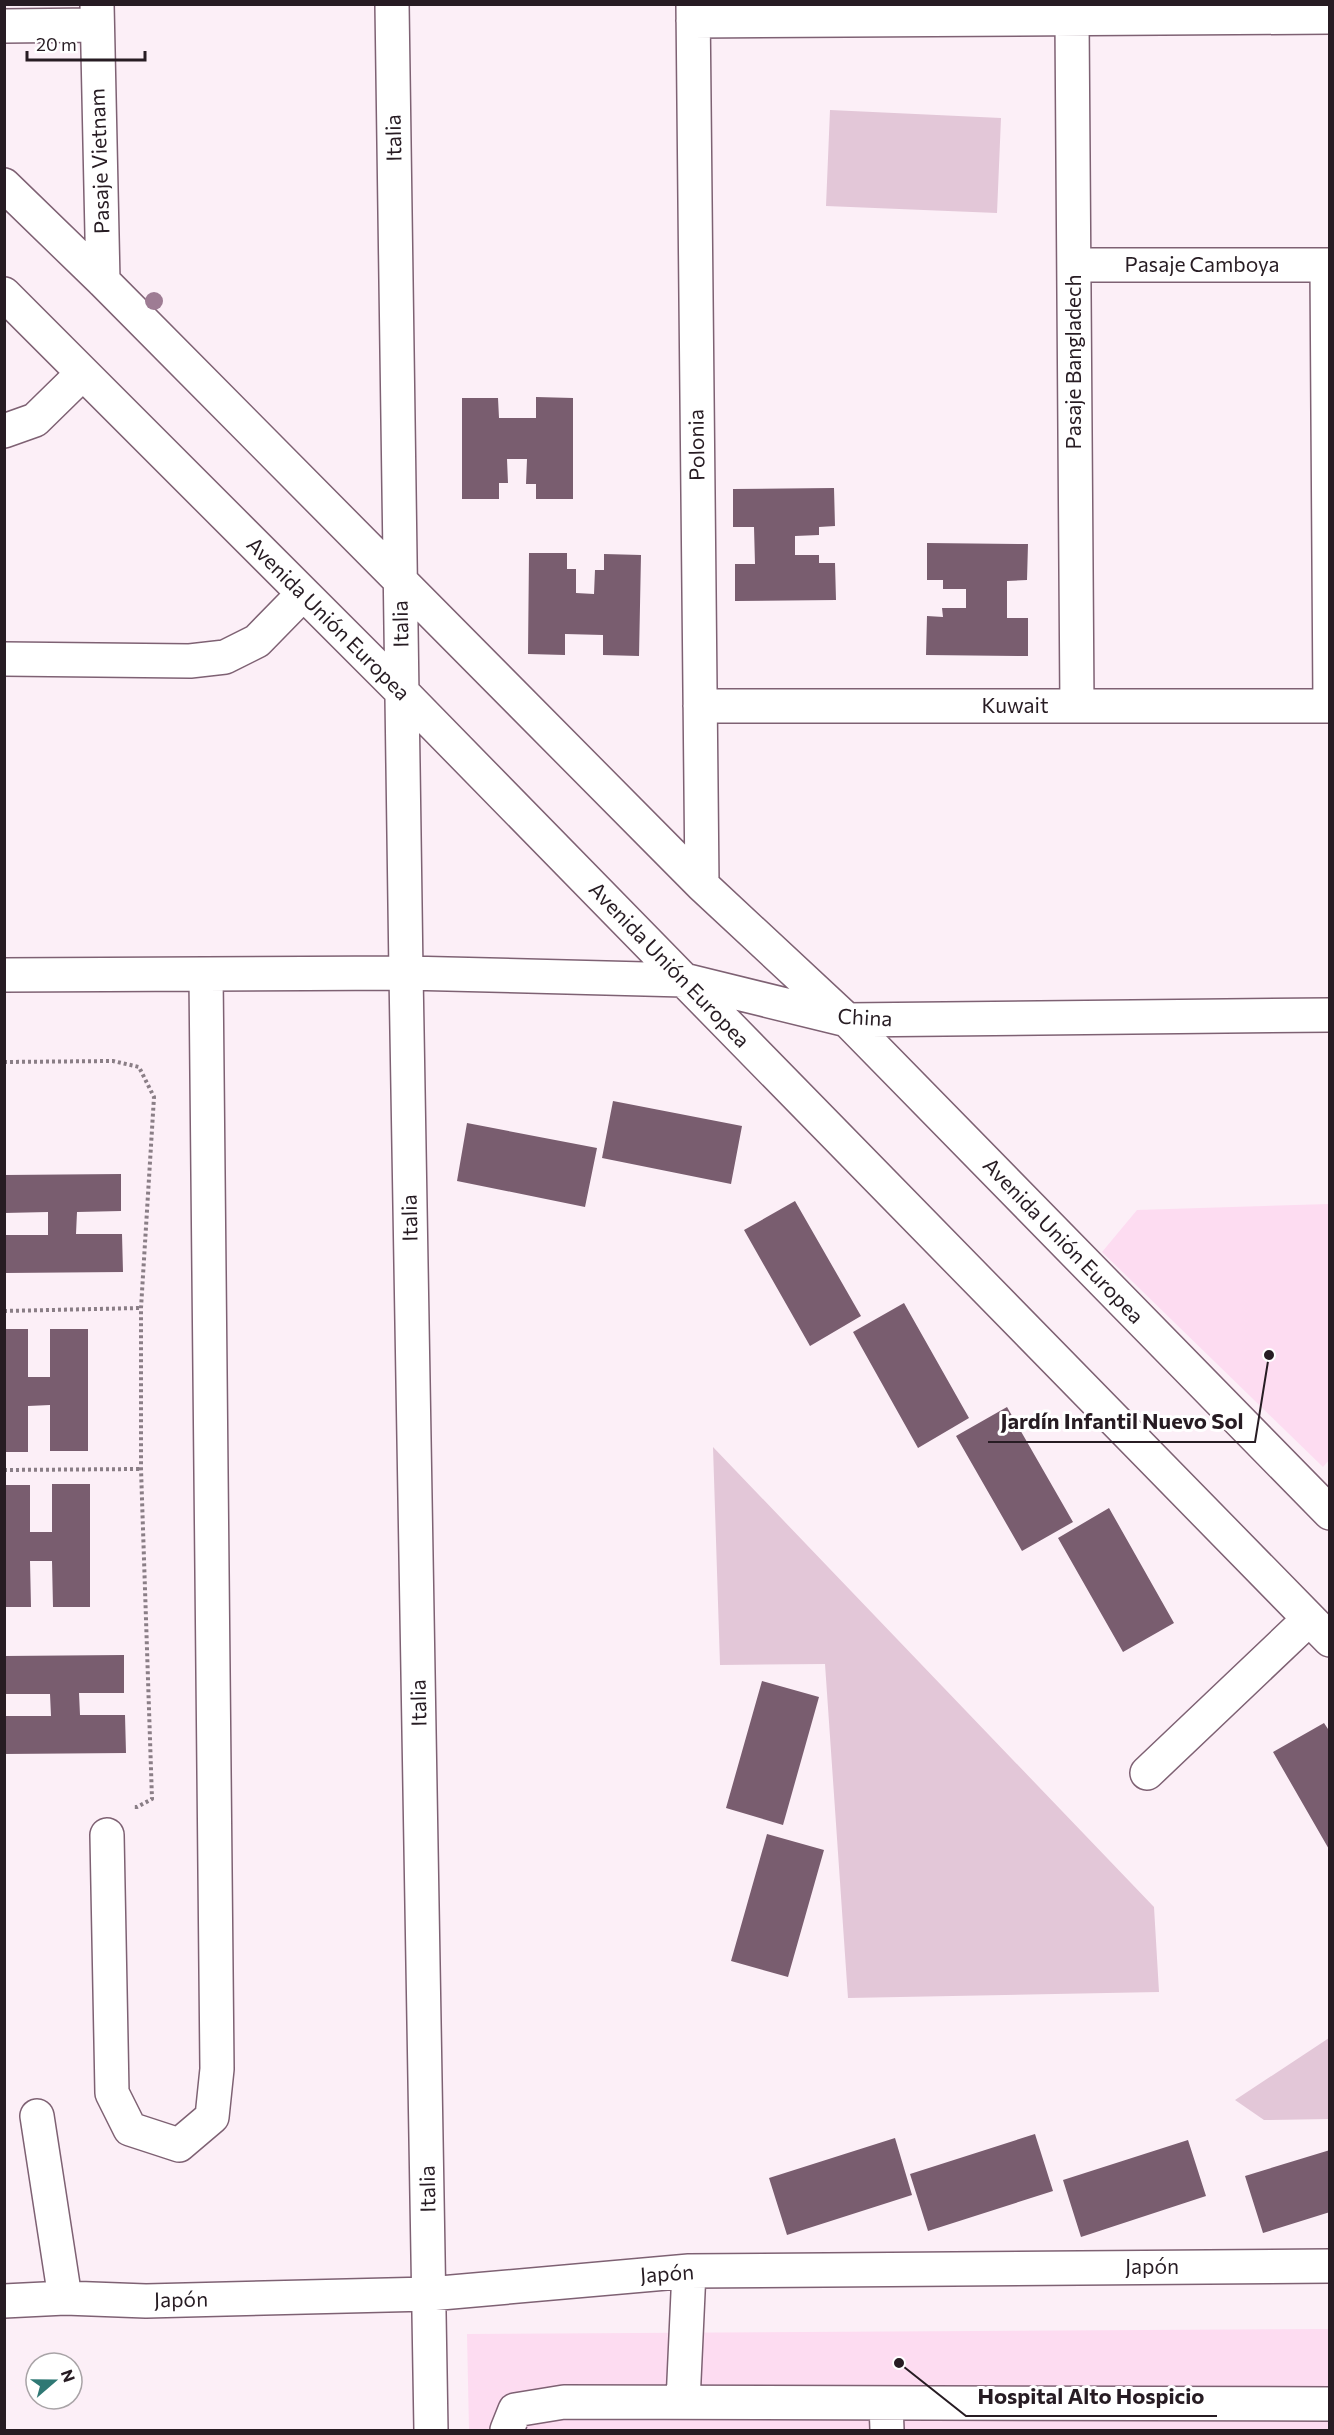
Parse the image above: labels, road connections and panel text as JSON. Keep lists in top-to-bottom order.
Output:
{
  "streets": {
    "street": [
      "Italia",
      "Pasaje Vietnam",
      "Pasaje Camboya",
      "Pasaje Bangladech",
      "Polonia",
      "Avenida Unión Europea",
      "Kuwait",
      "China",
      "Japón"
    ]
  },
  "crossings": [
    ["Italia", "Avenida Unión Europea"],
    ["Italia", "China"],
    ["Italia", "Japón"],
    ["Pasaje Vietnam", "Avenida Unión Europea"],
    ["Pasaje Camboya", "Pasaje Bangladech"],
    ["Pasaje Bangladech", "Kuwait"],
    ["Polonia", "Avenida Unión Europea"],
    ["Polonia", "Kuwait"],
    ["Avenida Unión Europea", "China"]
  ],
  "places": ["Jardín Infantil Nuevo Sol", "Hospital Alto Hospicio"],
  "scale_bar": "20 m",
  "north": "right"
}
